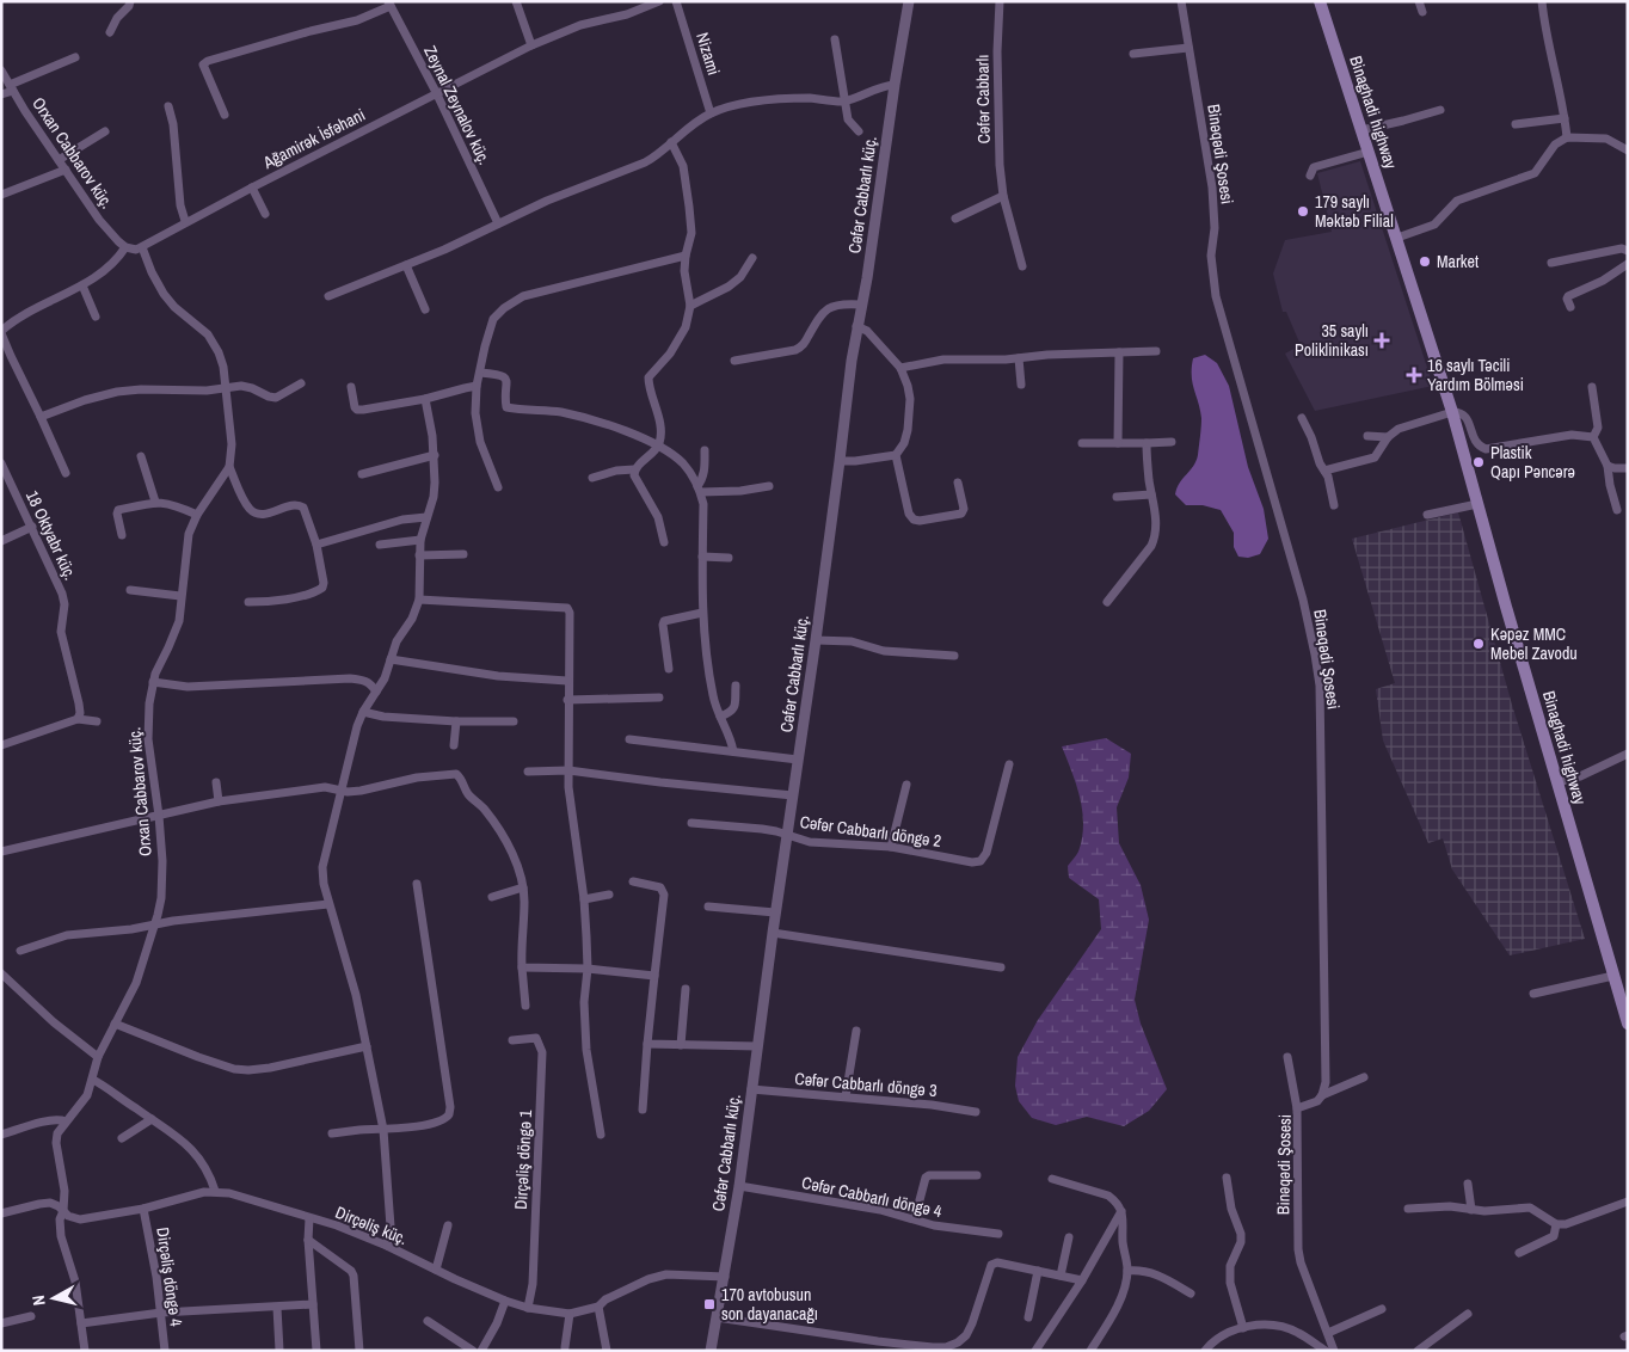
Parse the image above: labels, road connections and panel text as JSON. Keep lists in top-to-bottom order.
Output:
{
  "streets": {
    "main road": ["Binaghadi highway"],
    "street": [
      "Nizami",
      "Cəfər Cabbarlı",
      "Zeynal Zeynalov küç.",
      "Ağamirək İsfəhani",
      "Orxan Cabbarov küç.",
      "Binəqədi Şosesi",
      "Cəfər Cabbarlı küç.",
      "18 Oktyabr küç.",
      "Cəfər Cabbarlı döngə 2",
      "Cəfər Cabbarlı döngə 3",
      "Dirçəliş döngə 1",
      "Cəfər Cabbarlı döngə 4",
      "Dirçəliş küç.",
      "Dirçəliş döngə 4"
    ]
  },
  "crossings": [
    ["Zeynal Zeynalov küç.", "Ağamirək İsfəhani"],
    ["Orxan Cabbarov küç.", "Dirçəliş küç."],
    ["Cəfər Cabbarlı küç.", "Cəfər Cabbarlı döngə 2"],
    ["Cəfər Cabbarlı küç.", "Cəfər Cabbarlı döngə 3"],
    ["Cəfər Cabbarlı küç.", "Cəfər Cabbarlı döngə 4"],
    ["Cəfər Cabbarlı küç.", "Dirçəliş küç."],
    ["Dirçəliş döngə 1", "Dirçəliş küç."],
    ["Dirçəliş küç.", "Dirçəliş döngə 4"]
  ],
  "places": {
    "other": [
      "179 saylı Məktəb Filial",
      "Market",
      "Plastik Qapı Pəncərə",
      "Kəpəz MMC Mebel Zavodu"
    ],
    "health": ["35 saylı Poliklinikası", "16 saylı Təcili Yardım Bölməsi"],
    "transit": ["170 avtobusun son dayanacağı"]
  },
  "north": "left"
}
